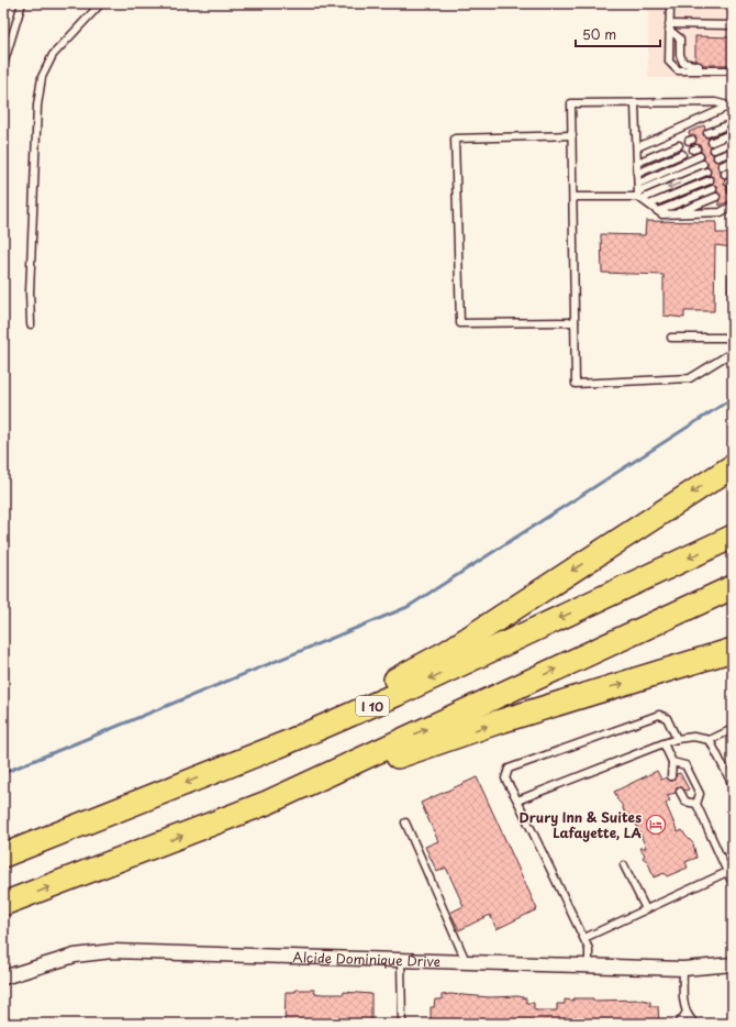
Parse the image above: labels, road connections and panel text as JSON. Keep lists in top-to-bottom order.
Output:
{
  "streets": {
    "highway": ["I 10"],
    "street": ["Alcide Dominique Drive"]
  },
  "places": {
    "hotel": ["Drury Inn & Suites Lafayette, LA"]
  },
  "scale_bar": "50 m"
}
